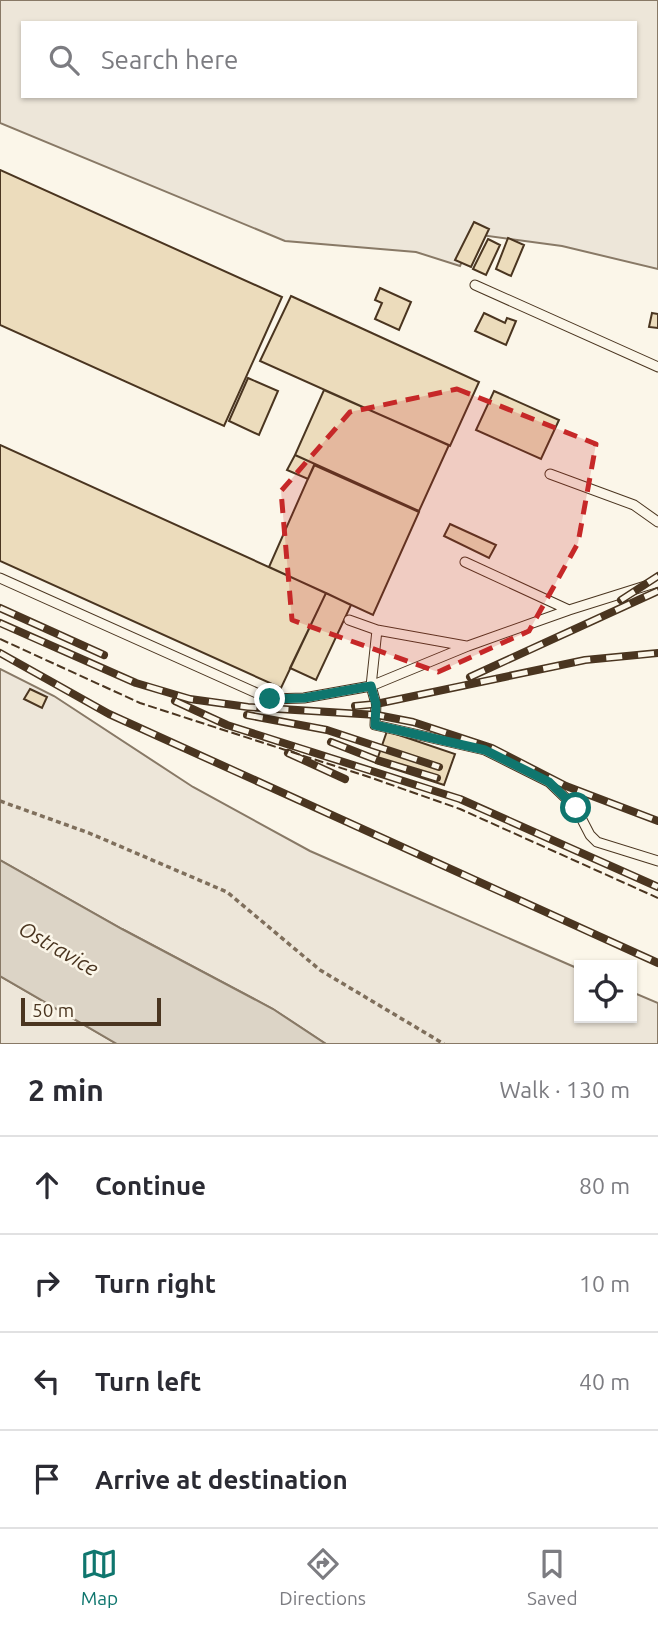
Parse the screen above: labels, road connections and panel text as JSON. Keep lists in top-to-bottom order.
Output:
{
  "water": ["Ostravice"],
  "scale_bar": "50 m",
  "page": {
    "search": "Search here",
    "scale": "50 m",
    "heading": ["2 min", "Walk · 130 m"],
    "list": [
      ["Continue", "80 m"],
      ["Turn right", "10 m"],
      ["Turn left", "40 m"],
      "Arrive at destination"
    ],
    "nav": ["Map", "Directions", "Saved"]
  }
}
